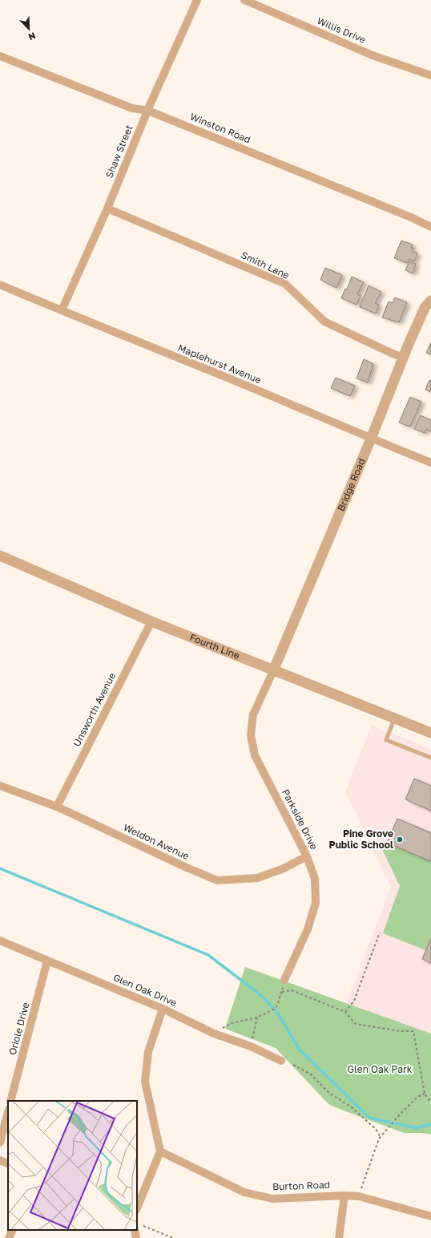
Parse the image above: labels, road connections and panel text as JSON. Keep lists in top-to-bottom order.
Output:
{
  "streets": {
    "street": [
      "Willis Drive",
      "Winston Road",
      "Shaw Street",
      "Smith Lane",
      "Maplehurst Avenue",
      "Bridge Road",
      "Fourth Line",
      "Unsworth Avenue",
      "Parkside Drive",
      "Weldon Avenue",
      "Glen Oak Drive",
      "Oriole Drive",
      "Burton Road"
    ]
  },
  "crossings": [
    ["Winston Road", "Shaw Street"],
    ["Shaw Street", "Smith Lane"],
    ["Shaw Street", "Maplehurst Avenue"],
    ["Smith Lane", "Bridge Road"],
    ["Maplehurst Avenue", "Bridge Road"],
    ["Bridge Road", "Fourth Line"],
    ["Bridge Road", "Parkside Drive"],
    ["Fourth Line", "Unsworth Avenue"],
    ["Fourth Line", "Parkside Drive"],
    ["Unsworth Avenue", "Weldon Avenue"],
    ["Parkside Drive", "Weldon Avenue"],
    ["Glen Oak Drive", "Oriole Drive"]
  ],
  "parks": ["Glen Oak Park"],
  "places": ["Pine Grove Public School"],
  "north": "bottom right"
}
